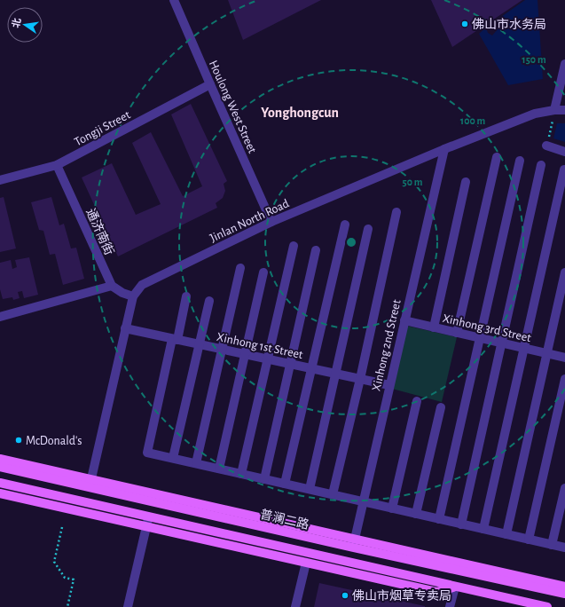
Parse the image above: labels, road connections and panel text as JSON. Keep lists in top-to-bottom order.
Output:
{
  "streets": {
    "main road": ["普澜二路"],
    "street": [
      "Houlong West Street",
      "Tongji Street",
      "Jinlan North Road",
      "通济南街",
      "Xinhong 3rd Street",
      "Xinhong 1st Street",
      "Xinhong 2nd Street"
    ]
  },
  "crossings": [
    ["Houlong West Street", "Tongji Street"],
    ["Houlong West Street", "Jinlan North Road"],
    ["Tongji Street", "通济南街"],
    ["Jinlan North Road", "Xinhong 1st Street"],
    ["Jinlan North Road", "Xinhong 2nd Street"],
    ["Jinlan North Road", "普澜二路"],
    ["Xinhong 3rd Street", "Xinhong 2nd Street"],
    ["Xinhong 1st Street", "Xinhong 2nd Street"],
    ["Xinhong 2nd Street", "普澜二路"]
  ],
  "districts": ["Yonghongcun"],
  "places": ["佛山市水务局", "McDonald's", "佛山市烟草专卖局"],
  "north": "left",
  "rings": ["150 m", "100 m", "50 m"]
}
